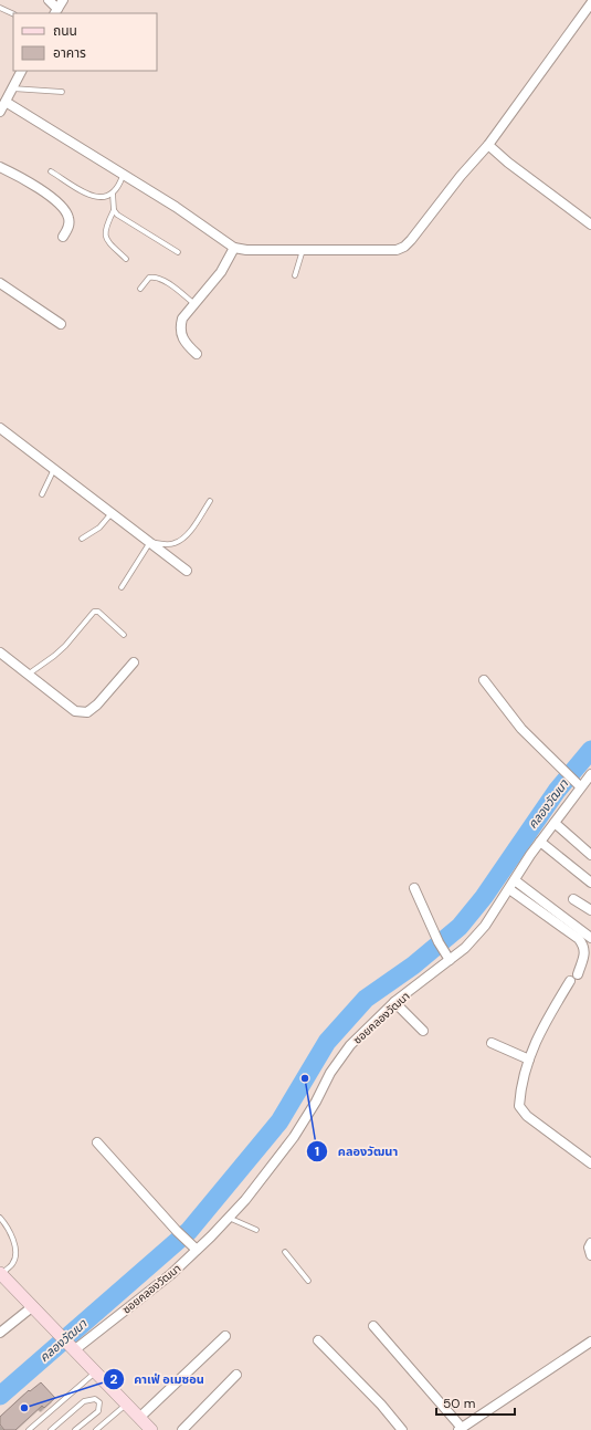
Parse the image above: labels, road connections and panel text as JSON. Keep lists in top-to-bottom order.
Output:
{
  "streets": {
    "street": ["ซอยคลองวัฒนา"]
  },
  "water": ["คลองวัฒนา"],
  "places": ["คลองวัฒนา", "คาเฟ่ อเมซอน"],
  "legend": ["ถนน", "อาคาร"],
  "scale_bar": "50 m"
}
